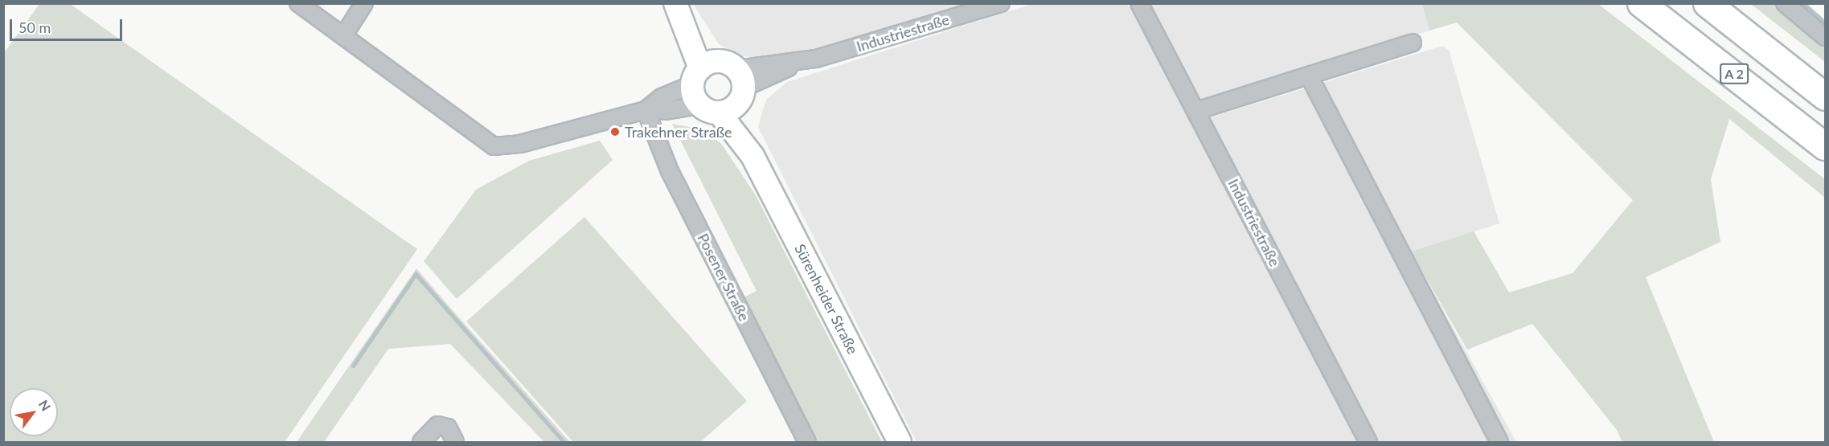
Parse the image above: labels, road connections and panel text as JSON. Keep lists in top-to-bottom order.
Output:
{
  "streets": {
    "highway": ["A 2"],
    "main road": ["Sürenheider Straße"],
    "street": ["Industriestraße", "Posener Straße"]
  },
  "crossings": [
    ["Industriestraße", "Sürenheider Straße"]
  ],
  "places": ["Trakehner Straße"],
  "scale_bar": "50 m",
  "north": "top right"
}
